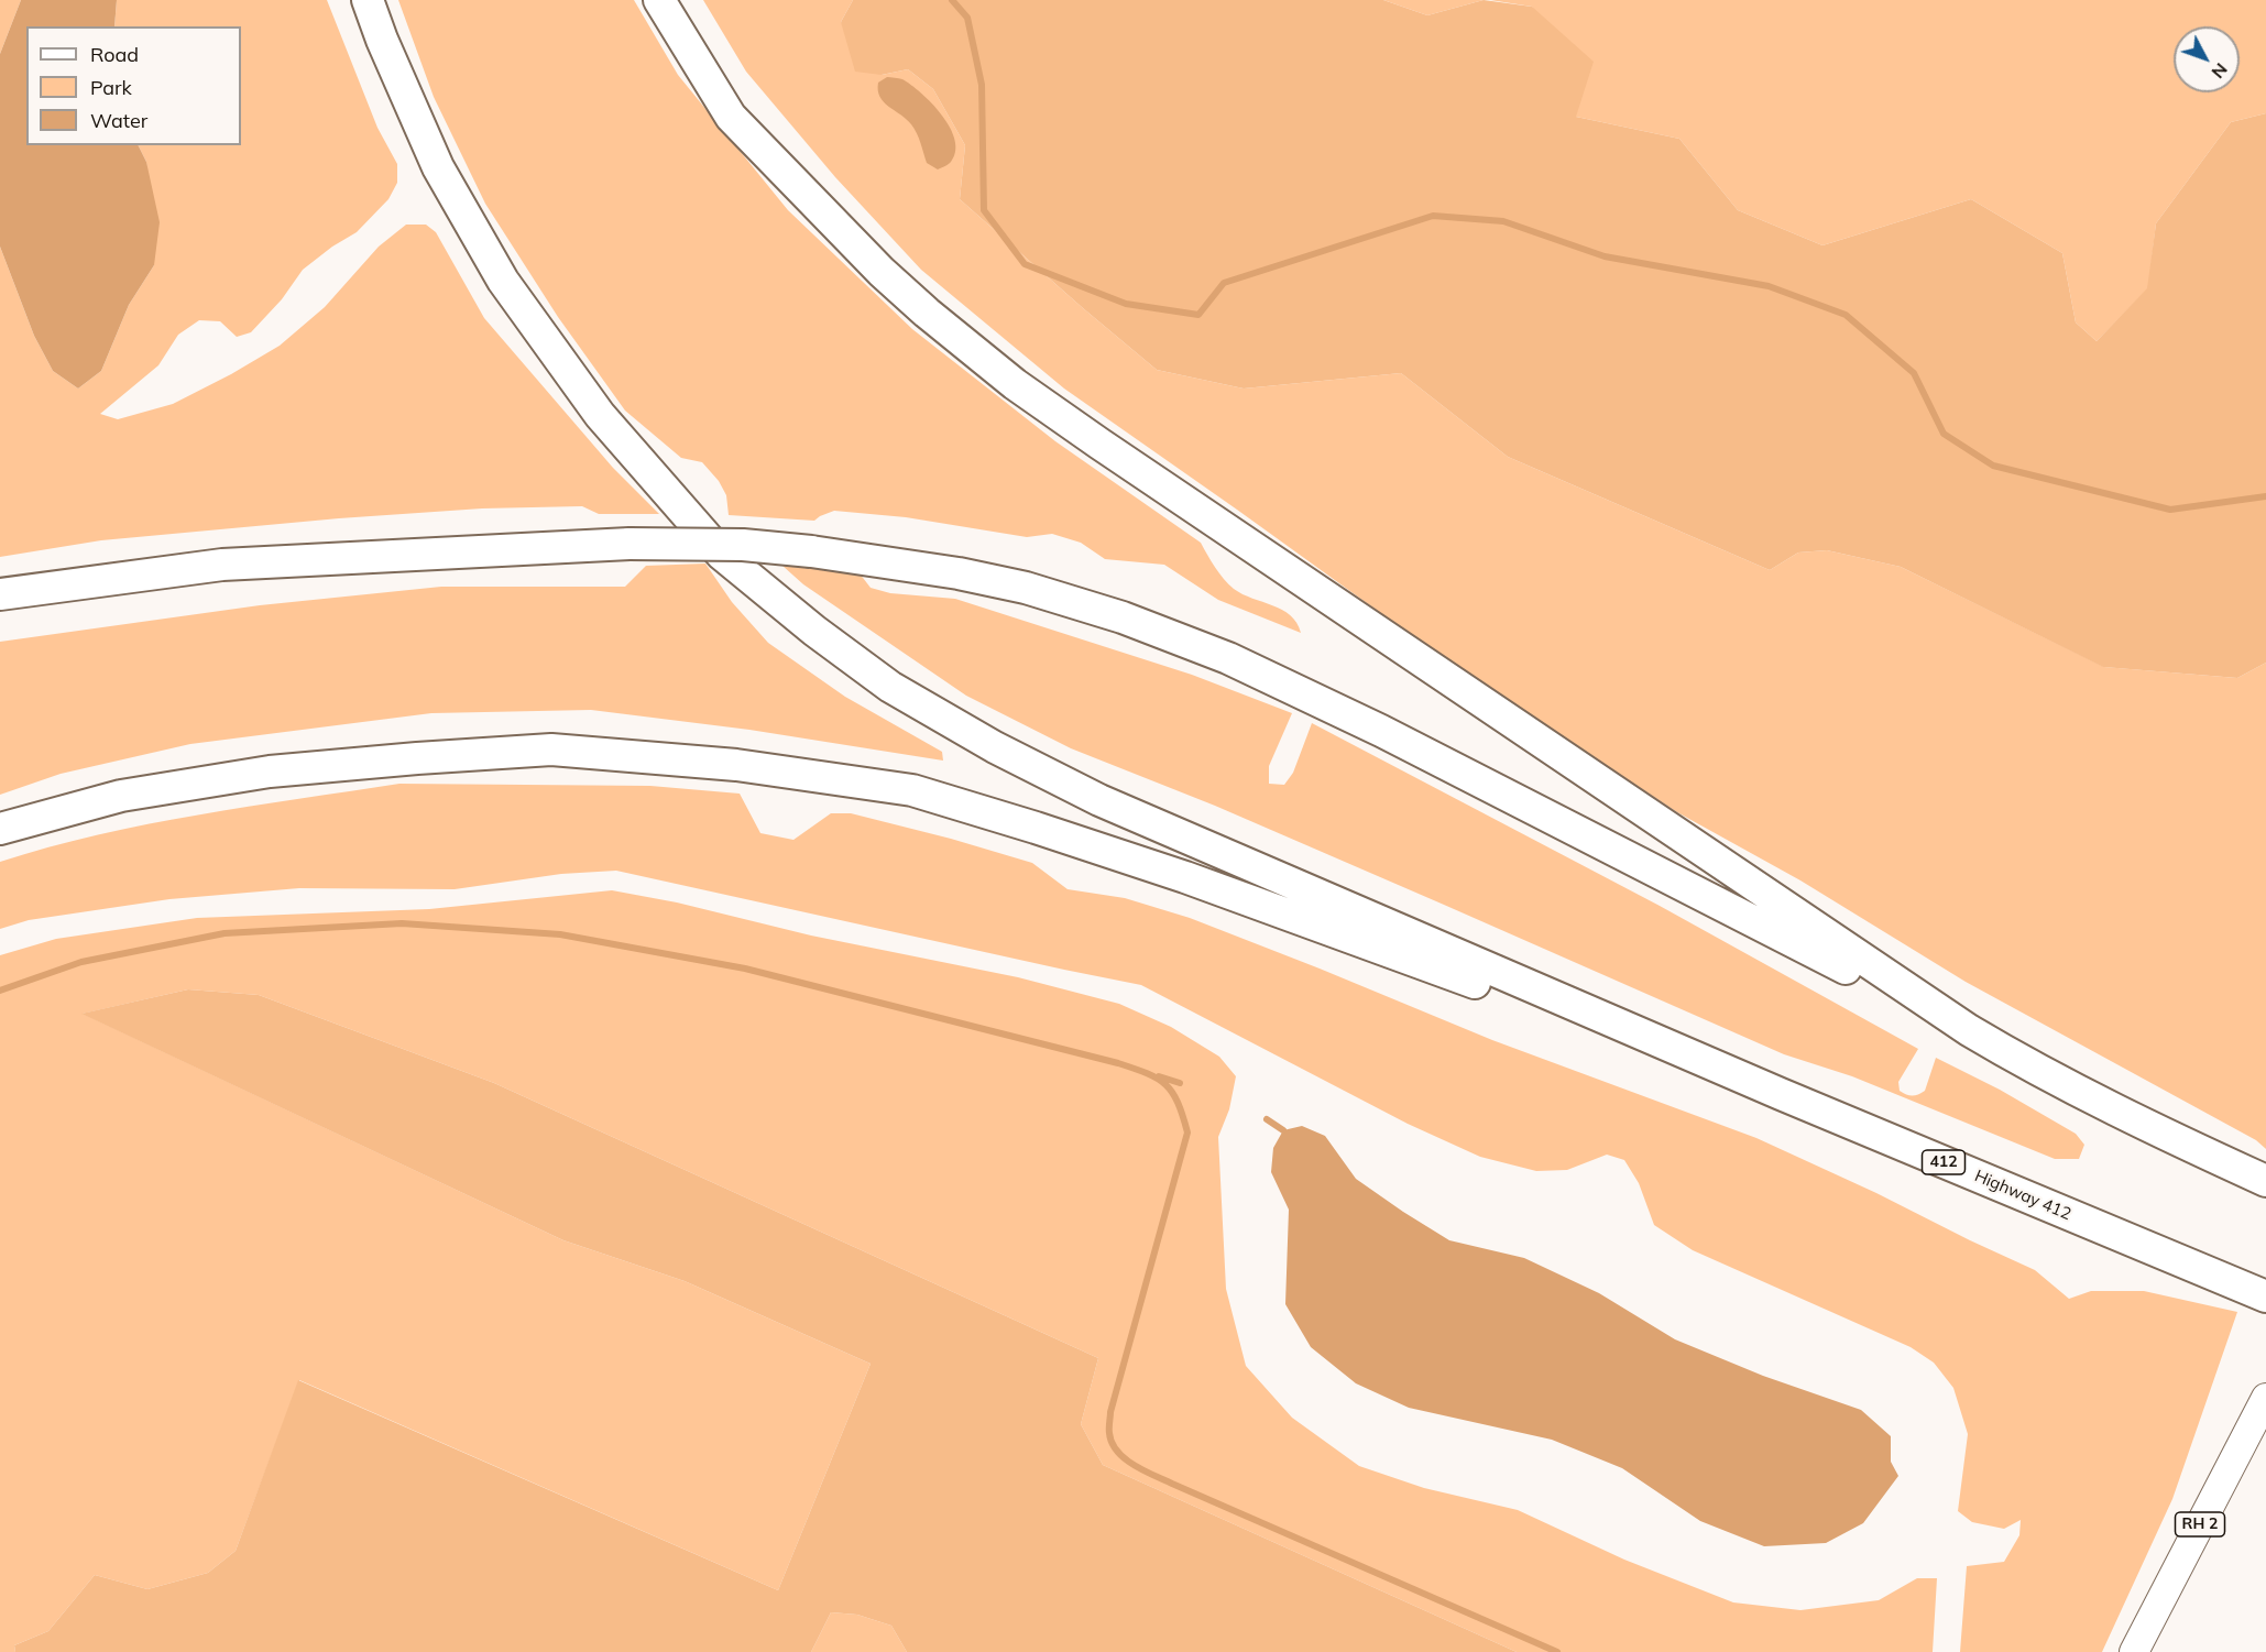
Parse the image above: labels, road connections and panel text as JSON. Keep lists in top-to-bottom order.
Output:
{
  "streets": {
    "highway": ["412", "Highway 412"],
    "main road": ["RH 2"]
  },
  "legend": ["Road", "Park", "Water"],
  "north": "bottom right"
}
